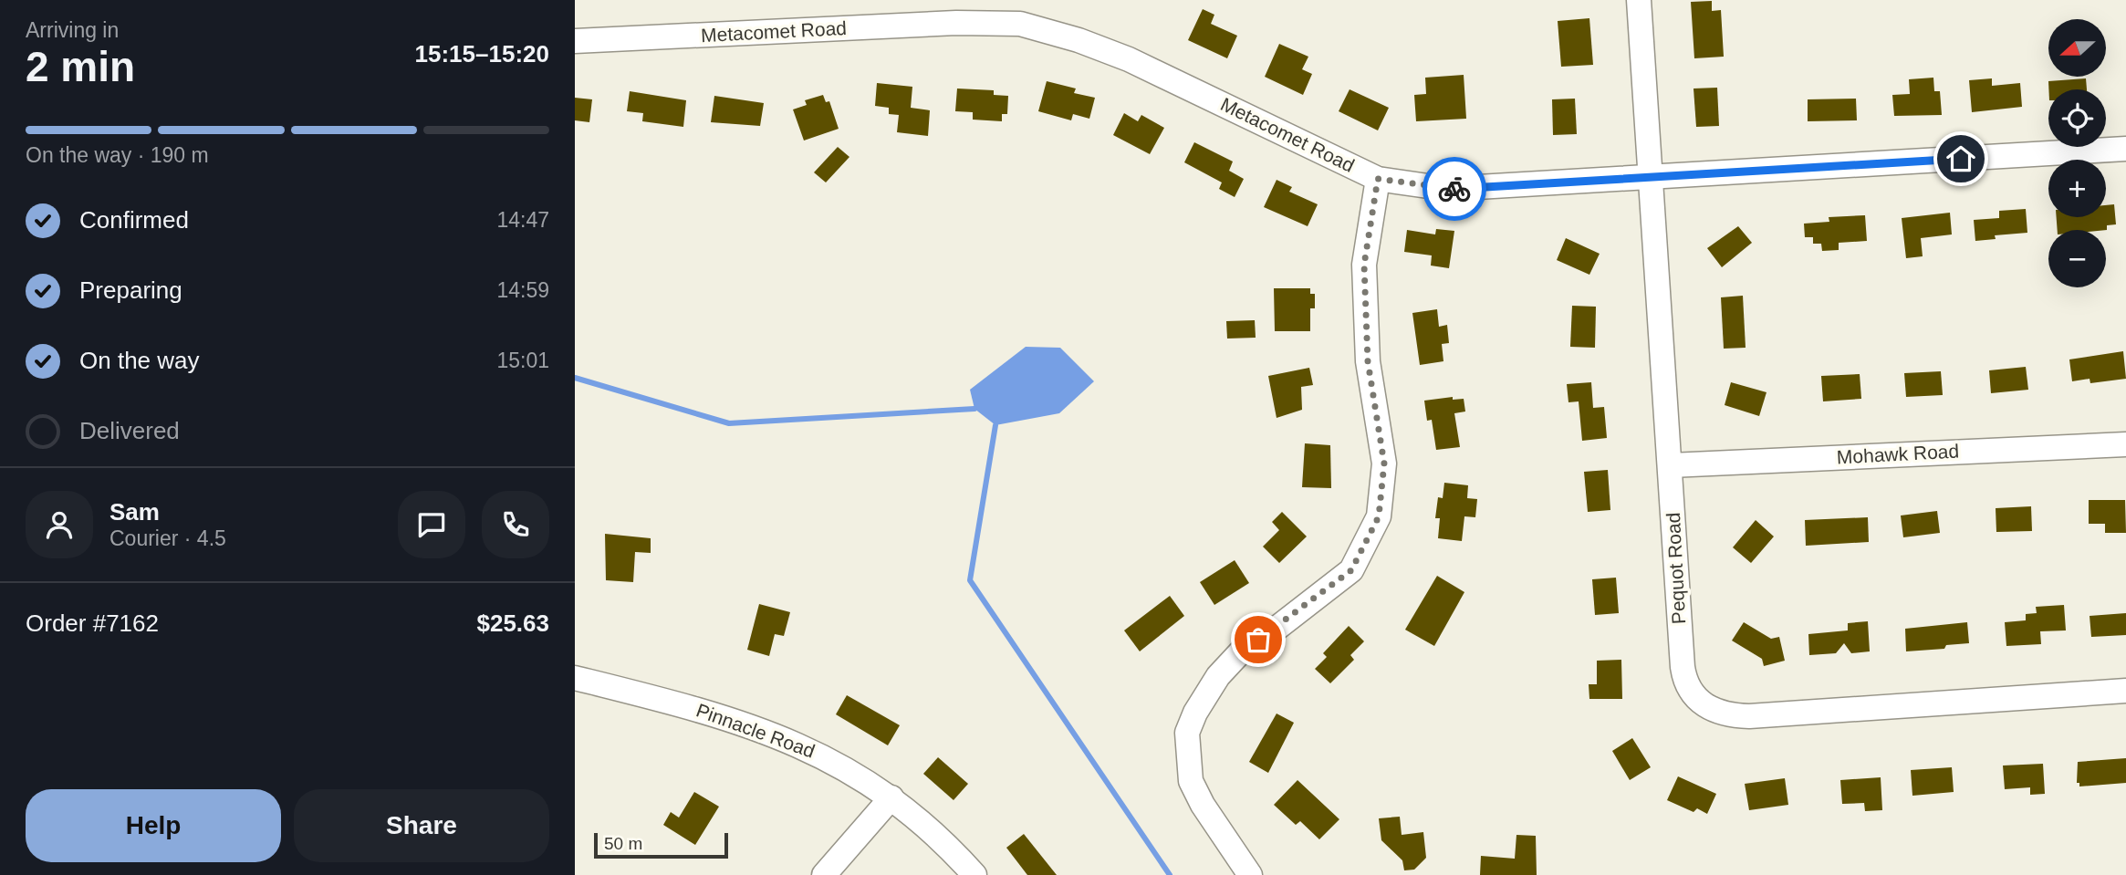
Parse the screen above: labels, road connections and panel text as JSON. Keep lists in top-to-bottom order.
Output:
{
  "streets": {
    "street": [
      "Metacomet Road",
      "Mohawk Road",
      "Pequot Road",
      "Pinnacle Road"
    ]
  },
  "crossings": [
    ["Metacomet Road", "Pequot Road"],
    ["Mohawk Road", "Pequot Road"]
  ],
  "scale_bar": "50 m",
  "north": "left",
  "page": {
    "heading": ["2 min", "Arriving in", "15:15–15:20"],
    "panel": [
      "Sam",
      "Courier · 4.5",
      "Order #7162",
      "$25.63"
    ],
    "map_buttons": ["+", "−"],
    "bar": "On the way · 190 m",
    "list": [
      ["Confirmed", "14:47"],
      ["Preparing", "14:59"],
      ["On the way", "15:01"],
      "Delivered"
    ],
    "buttons": ["Help", "Share"],
    "scale": "50 m"
  }
}
